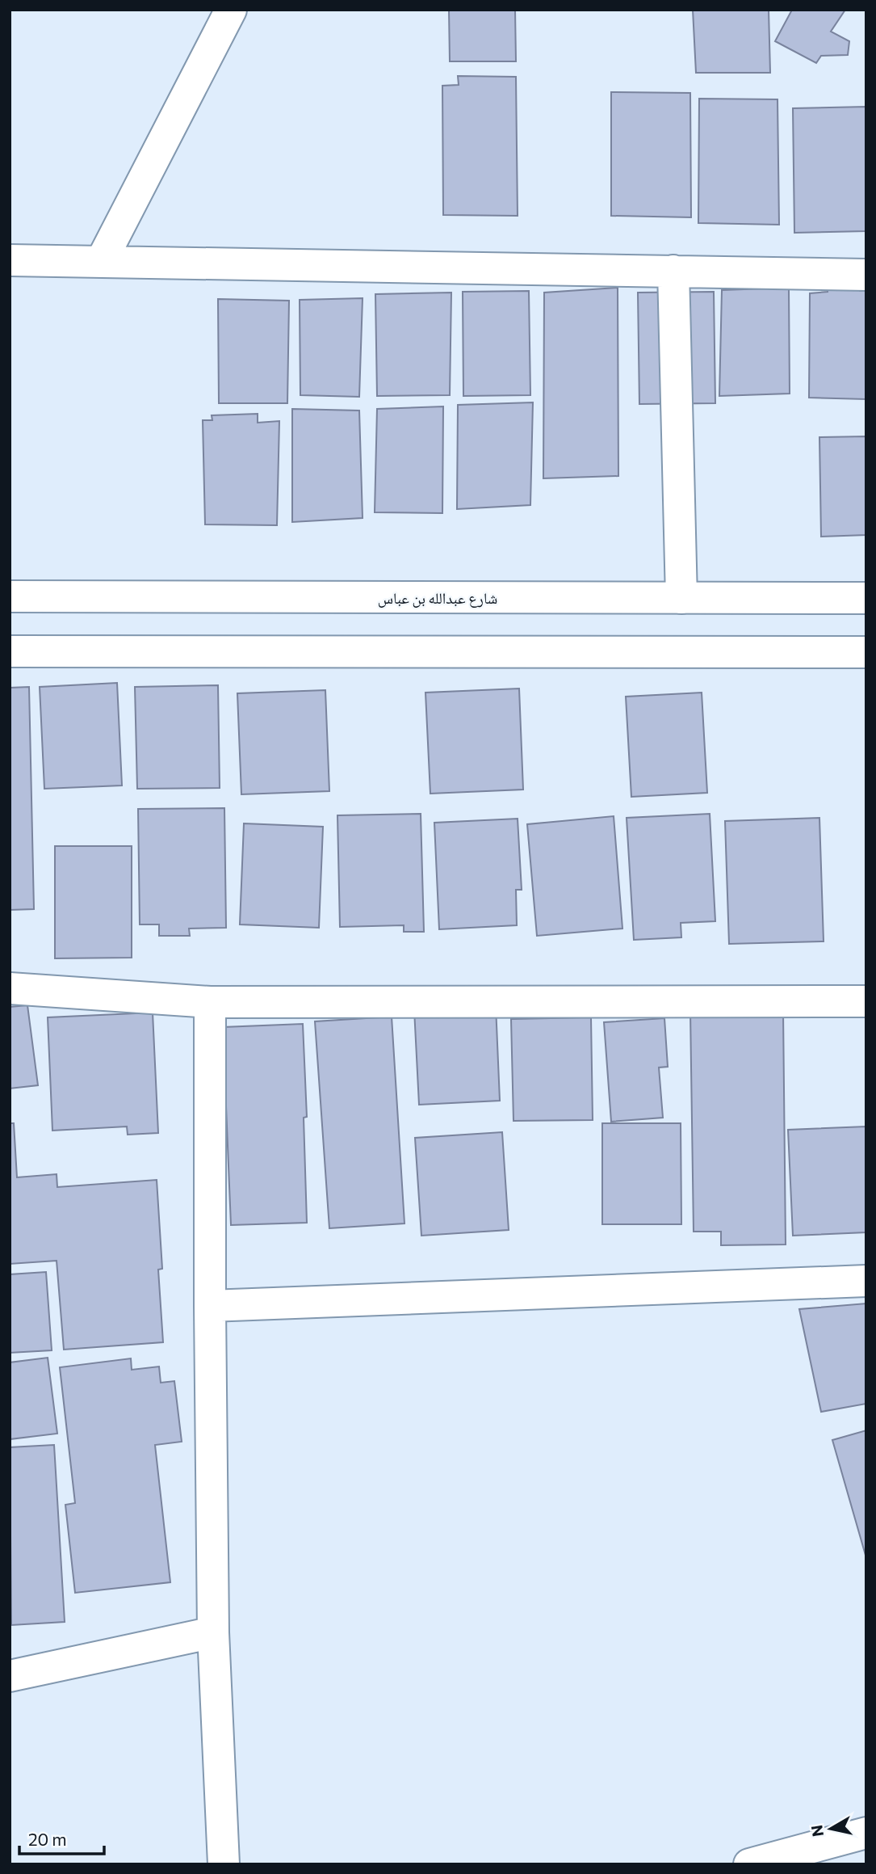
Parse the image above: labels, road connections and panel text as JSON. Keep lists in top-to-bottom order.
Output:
{
  "streets": {
    "street": ["شارع عبدالله بن عباس"]
  },
  "scale_bar": "20 m",
  "north": "left"
}
